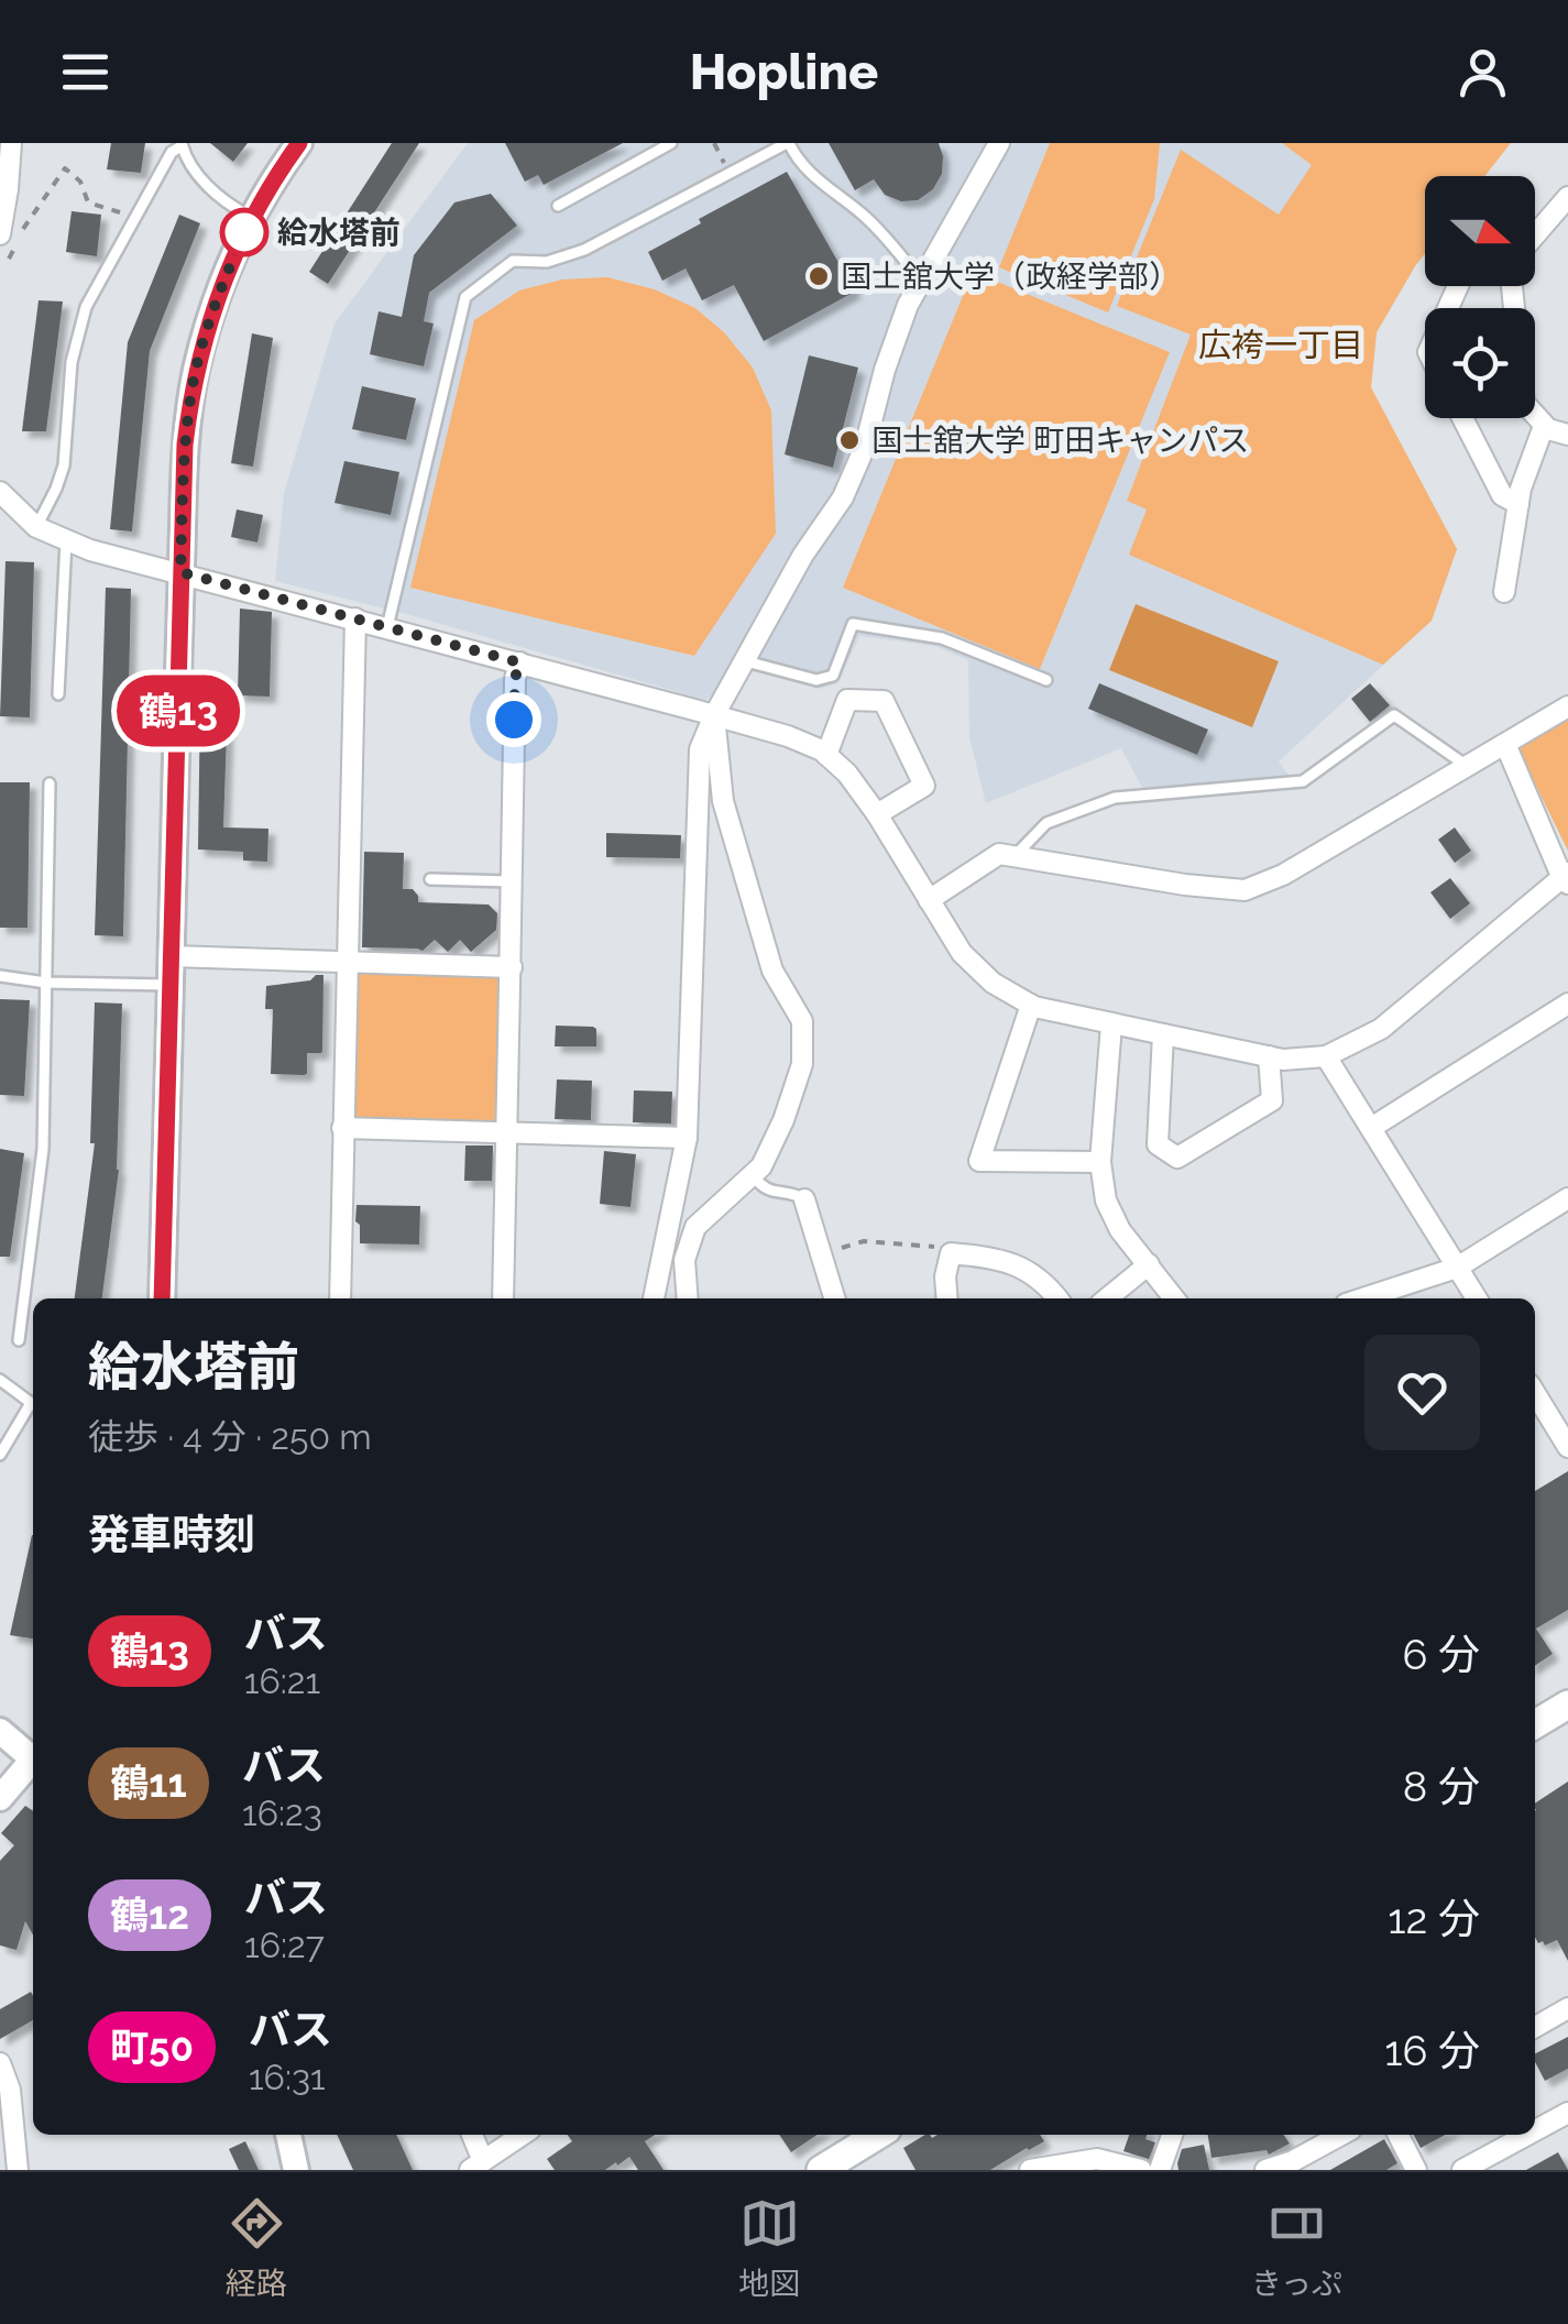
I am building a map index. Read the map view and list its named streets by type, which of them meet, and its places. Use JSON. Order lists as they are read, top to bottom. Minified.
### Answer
{"districts":["広袴一丁目"],"places":["給水塔前","国士舘大学（政経学部）","国士舘大学 町田キャンパス"],"lines":["bus line 鶴13"],"north":"right","page":{"header":"Hopline","on_map":"鶴13","heading":[["給水塔前","徒歩 · 4 分 · 250 m"],"発車時刻"],"list":[{"mark":"鶴13","name":"バス","note":"16:21","value":"6 分"},{"mark":"鶴11","name":"バス","note":"16:23","value":"8 分"},{"mark":"鶴12","name":"バス","note":"16:27","value":"12 分"},{"mark":"町50","name":"バス","note":"16:31","value":"16 分"}],"tabs":["経路","地図","きっぷ"]}}
